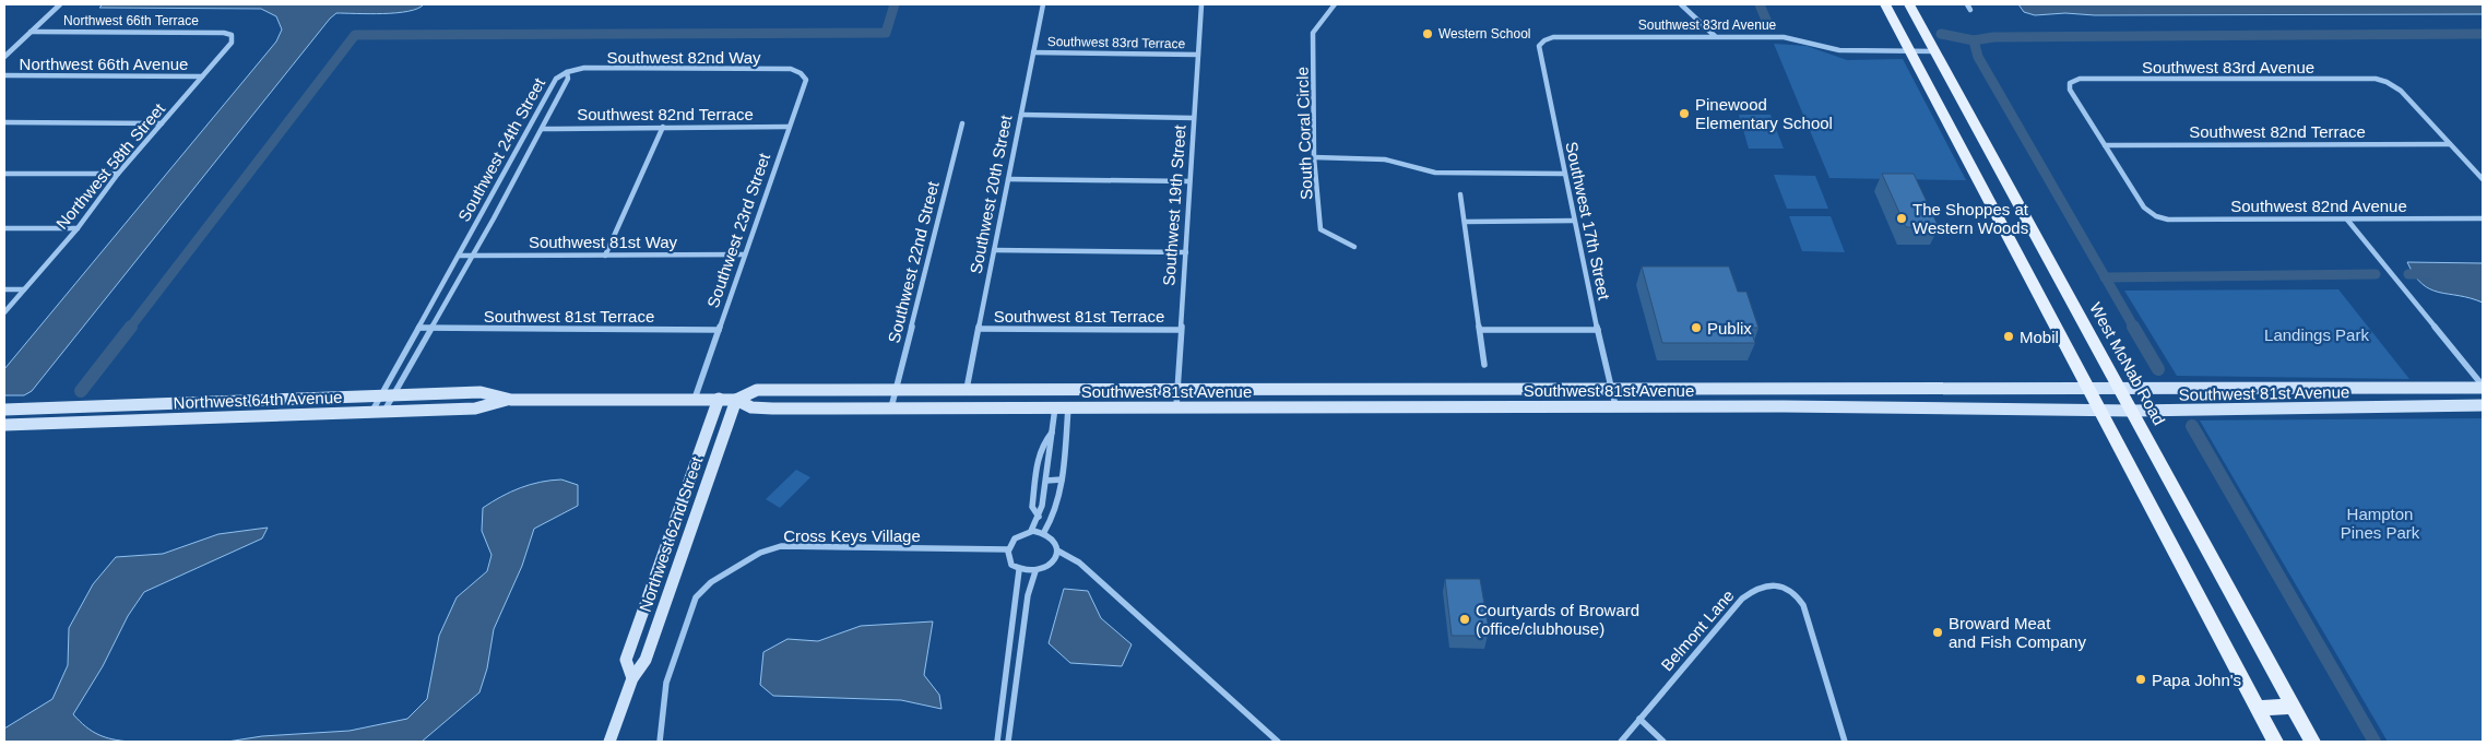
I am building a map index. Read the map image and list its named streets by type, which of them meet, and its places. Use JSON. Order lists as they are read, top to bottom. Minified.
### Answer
{"streets":{"main road":["West McNab Road"],"street":["Northwest 66th Terrace","Southwest 83rd Avenue","Southwest 83rd Terrace","Southwest 82nd Way","Northwest 66th Avenue","Southwest 82nd Terrace","South Coral Circle","Southwest 24th Street","Northwest 58th Street","Southwest 20th Street","Southwest 19th Street","Southwest 82nd Avenue","Southwest 17th Street","Southwest 23rd Street","Southwest 81st Way","Southwest 22nd Street","Southwest 81st Terrace","Southwest 81st Avenue","Northwest 64th Avenue","Northwest 62nd Street","Cross Keys Village","Belmont Lane"]},"crossings":[["Northwest 66th Terrace","Northwest 58th Street"],["Southwest 83rd Avenue","Southwest 82nd Terrace"],["Southwest 83rd Avenue","Southwest 82nd Avenue"],["Southwest 83rd Avenue","Southwest 17th Street"],["Southwest 83rd Avenue","West McNab Road"],["Southwest 83rd Terrace","Southwest 20th Street"],["Southwest 83rd Terrace","Southwest 19th Street"],["Southwest 82nd Way","Southwest 24th Street"],["Southwest 82nd Way","Southwest 23rd Street"],["Northwest 66th Avenue","Northwest 58th Street"],["Southwest 82nd Terrace","Southwest 24th Street"],["Southwest 82nd Terrace","Southwest 82nd Avenue"],["Southwest 82nd Terrace","Southwest 23rd Street"],["Southwest 24th Street","Southwest 81st Way"],["Southwest 24th Street","Southwest 81st Terrace"],["Southwest 24th Street","Northwest 64th Avenue"],["Southwest 20th Street","Southwest 81st Terrace"],["Southwest 20th Street","Southwest 81st Avenue"],["Southwest 19th Street","Southwest 81st Terrace"],["Southwest 19th Street","Southwest 81st Avenue"],["Southwest 17th Street","Southwest 81st Avenue"],["Southwest 23rd Street","Southwest 81st Way"],["Southwest 23rd Street","Southwest 81st Terrace"],["Southwest 23rd Street","Southwest 81st Avenue"],["Southwest 23rd Street","Northwest 64th Avenue"],["Southwest 22nd Street","Southwest 81st Avenue"],["West McNab Road","Southwest 81st Avenue"],["Southwest 81st Avenue","Northwest 64th Avenue"],["Southwest 81st Avenue","Northwest 62nd Street"]],"parks":["Landings Park","Hampton Pines Park"],"places":["Western School","Pinewood Elementary School","The Shoppes at Western Woods","Publix","Mobil","Courtyards of Broward (office/clubhouse)","Broward Meat and Fish Company","Papa John's"]}
